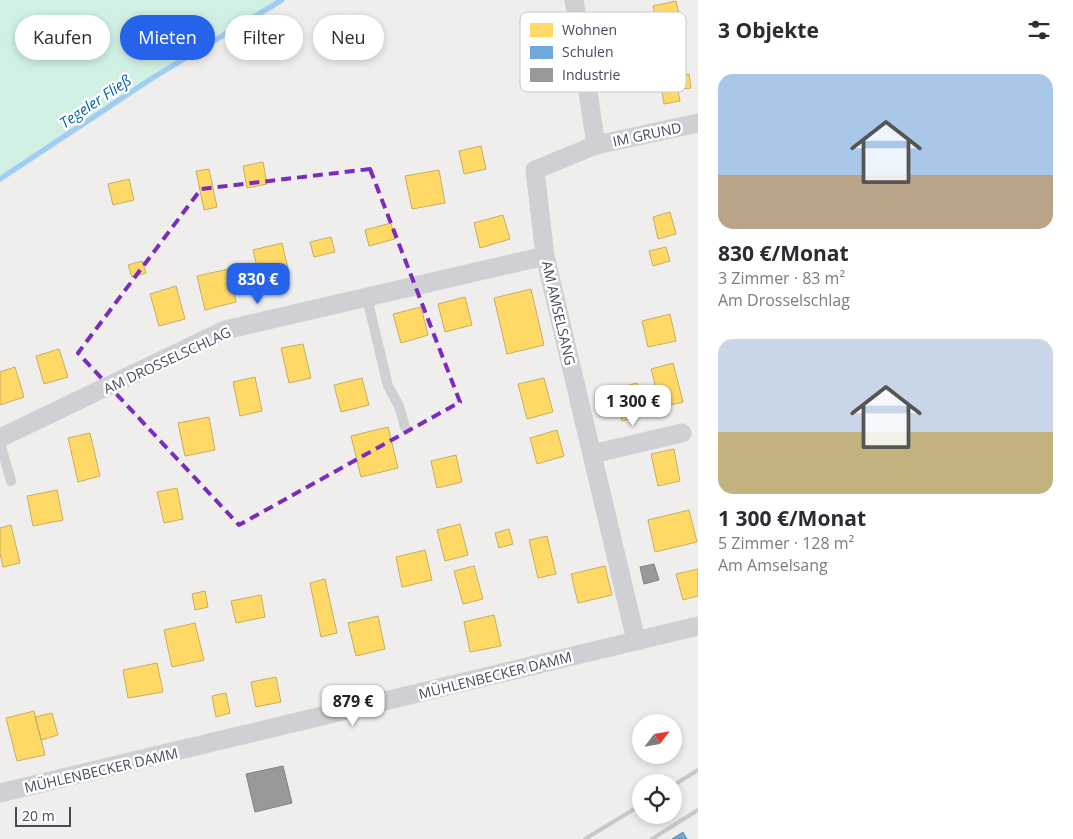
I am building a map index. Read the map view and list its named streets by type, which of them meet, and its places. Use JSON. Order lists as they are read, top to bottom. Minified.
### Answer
{"streets":{"street":["IM GRUND","AM AMSELSANG","AM DROSSELSCHLAG","MÜHLENBECKER DAMM"]},"crossings":[["IM GRUND","AM AMSELSANG"],["AM AMSELSANG","AM DROSSELSCHLAG"],["AM AMSELSANG","MÜHLENBECKER DAMM"]],"water":["Tegeler Fließ"],"legend":["Wohnen","Schulen","Industrie"],"scale_bar":"20 m","north":"top right","page":{"heading":"3 Objekte","chip":["Kaufen","Mieten","Filter","Neu"],"list":[{"name":"830 €/Monat","note":"3 Zimmer · 83 m² · Am Drosselschlag"},{"name":"1 300 €/Monat","note":"5 Zimmer · 128 m² · Am Amselsang"}],"price":["830 €","1 300 €","879 €"],"scale":"20 m"}}
